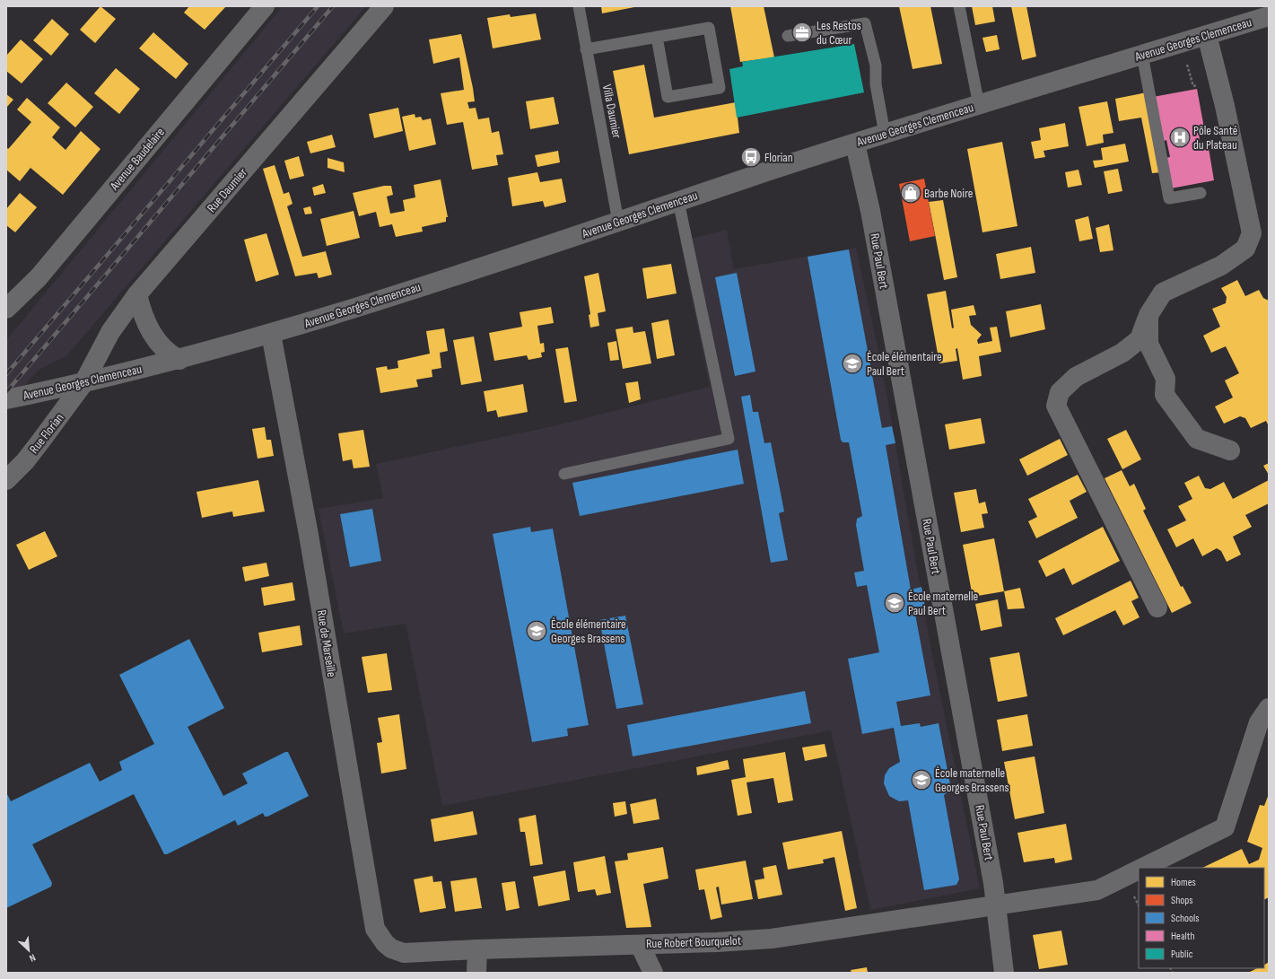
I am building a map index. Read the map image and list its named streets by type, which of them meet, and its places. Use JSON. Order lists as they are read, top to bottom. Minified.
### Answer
{"streets":{"street":["Avenue Georges Clemenceau","Avenue Baudelaire","Rue Daumier","Rue Paul Bert","Rue Florian","Rue de Marseille","Rue Robert Bourquelot"],"lane":["Villa Daumier"]},"crossings":[["Avenue Georges Clemenceau","Villa Daumier"],["Avenue Georges Clemenceau","Rue Daumier"],["Avenue Georges Clemenceau","Rue Paul Bert"],["Avenue Georges Clemenceau","Rue Florian"],["Avenue Georges Clemenceau","Rue de Marseille"],["Rue Daumier","Rue Florian"],["Rue Paul Bert","Rue Robert Bourquelot"],["Rue de Marseille","Rue Robert Bourquelot"]],"places":{"office":["Les Restos du Cœur"],"hospital":["Pôle Santé du Plateau"],"bus stop":["Florian"],"shop":["Barbe Noire"],"school or university":["École élémentaire Paul Bert","École maternelle Paul Bert","École élémentaire Georges Brassens","École maternelle Georges Brassens"]},"legend":["Homes","Shops","Schools","Health","Public"],"north":"bottom right"}
